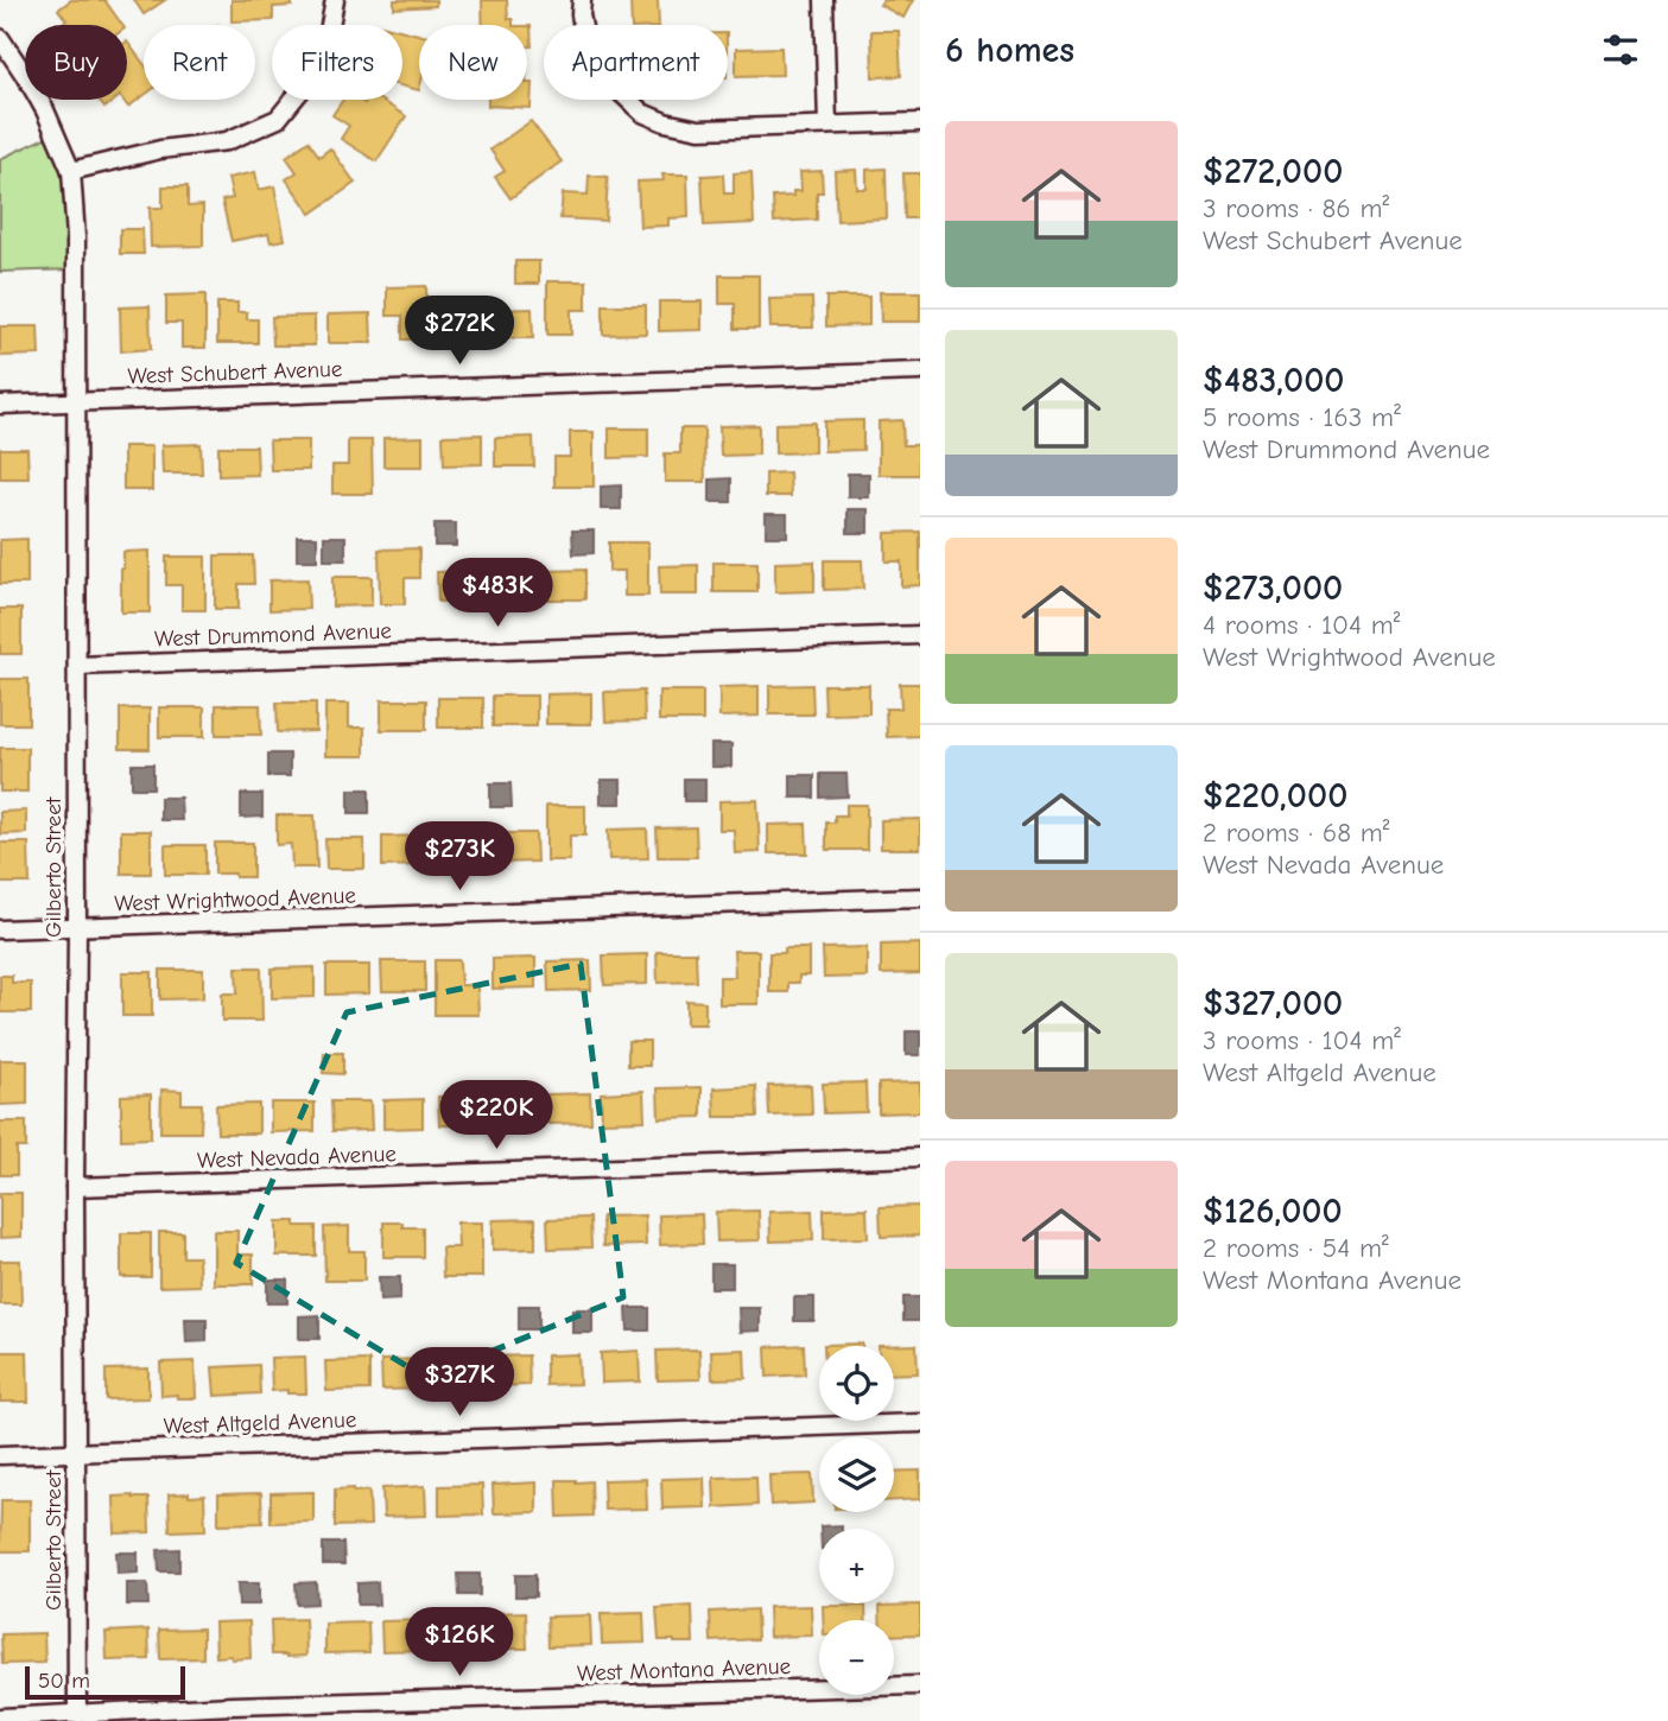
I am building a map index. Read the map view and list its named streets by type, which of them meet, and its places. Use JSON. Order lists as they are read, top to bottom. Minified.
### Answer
{"streets":{"street":["West Schubert Avenue","West Drummond Avenue","Gilberto Street","West Wrightwood Avenue","West Nevada Avenue","West Altgeld Avenue","West Montana Avenue"]},"crossings":[["West Schubert Avenue","Gilberto Street"],["West Drummond Avenue","Gilberto Street"],["Gilberto Street","West Wrightwood Avenue"],["Gilberto Street","West Nevada Avenue"],["Gilberto Street","West Altgeld Avenue"],["Gilberto Street","West Montana Avenue"]],"scale_bar":"50 m","page":{"heading":"6 homes","chip":["Buy","Rent","Filters","New","Apartment"],"list":[{"name":"$272,000","note":"3 rooms · 86 m² · West Schubert Avenue"},{"name":"$483,000","note":"5 rooms · 163 m² · West Drummond Avenue"},{"name":"$273,000","note":"4 rooms · 104 m² · West Wrightwood Avenue"},{"name":"$220,000","note":"2 rooms · 68 m² · West Nevada Avenue"},{"name":"$327,000","note":"3 rooms · 104 m² · West Altgeld Avenue"},{"name":"$126,000","note":"2 rooms · 54 m² · West Montana Avenue"}],"price":["$272K","$483K","$273K","$220K","$327K","$126K"],"map_buttons":["+","−"],"scale":"50 m"}}
